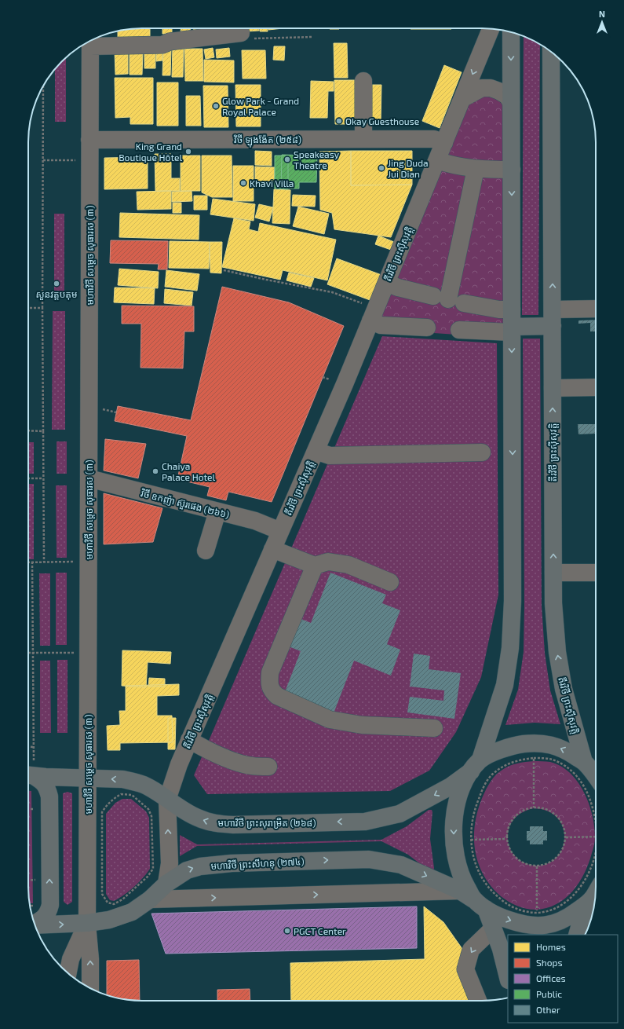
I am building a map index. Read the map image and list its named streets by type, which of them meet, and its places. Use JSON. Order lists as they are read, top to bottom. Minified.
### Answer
{"streets":{"main road":["តីរវិថី ព្រះស៊ីសុវត្តិ","មហាវិថី ព្រះសុរាម្រឹត (២៦៨)","មហាវិថី ព្រះសីហនុ (២៧៤)"],"street":["វិថី ឡុងង៉ែត (២៥៨)","មហាវិថី សម្តេច សុធារស (៣)","វិថី ឧកញ៉ា ស៊ួរផេង (២៦៦)"]},"crossings":[["វិថី ឡុងង៉ែត (២៥៨)","តីរវិថី ព្រះស៊ីសុវត្តិ"],["វិថី ឡុងង៉ែត (២៥៨)","មហាវិថី សម្តេច សុធារស (៣)"],["តីរវិថី ព្រះស៊ីសុវត្តិ","វិថី ឧកញ៉ា ស៊ួរផេង (២៦៦)"],["តីរវិថី ព្រះស៊ីសុវត្តិ","មហាវិថី ព្រះសុរាម្រឹត (២៦៨)"],["តីរវិថី ព្រះស៊ីសុវត្តិ","មហាវិថី ព្រះសីហនុ (២៧៤)"],["មហាវិថី សម្តេច សុធារស (៣)","វិថី ឧកញ៉ា ស៊ួរផេង (២៦៦)"],["មហាវិថី សម្តេច សុធារស (៣)","មហាវិថី ព្រះសុរាម្រឹត (២៦៨)"],["មហាវិថី សម្តេច សុធារស (៣)","មហាវិថី ព្រះសីហនុ (២៧៤)"]],"one_way":["តីរវិថី ព្រះស៊ីសុវត្តិ","មហាវិថី ព្រះសុរាម្រឹត (២៦៨)","មហាវិថី ព្រះសីហនុ (២៧៤)"],"places":["Glow Park - Grand Royal Palace","Okay Guesthouse","King Grand Boutique Hôtel","Speakeasy Theatre","Jing Duda Jui Dian","Khavi Villa","សួនវត្តបតុម","Chaiya Palace Hotel","PGCT Center"],"legend":["Homes","Shops","Offices","Public","Other"],"north":"top"}
